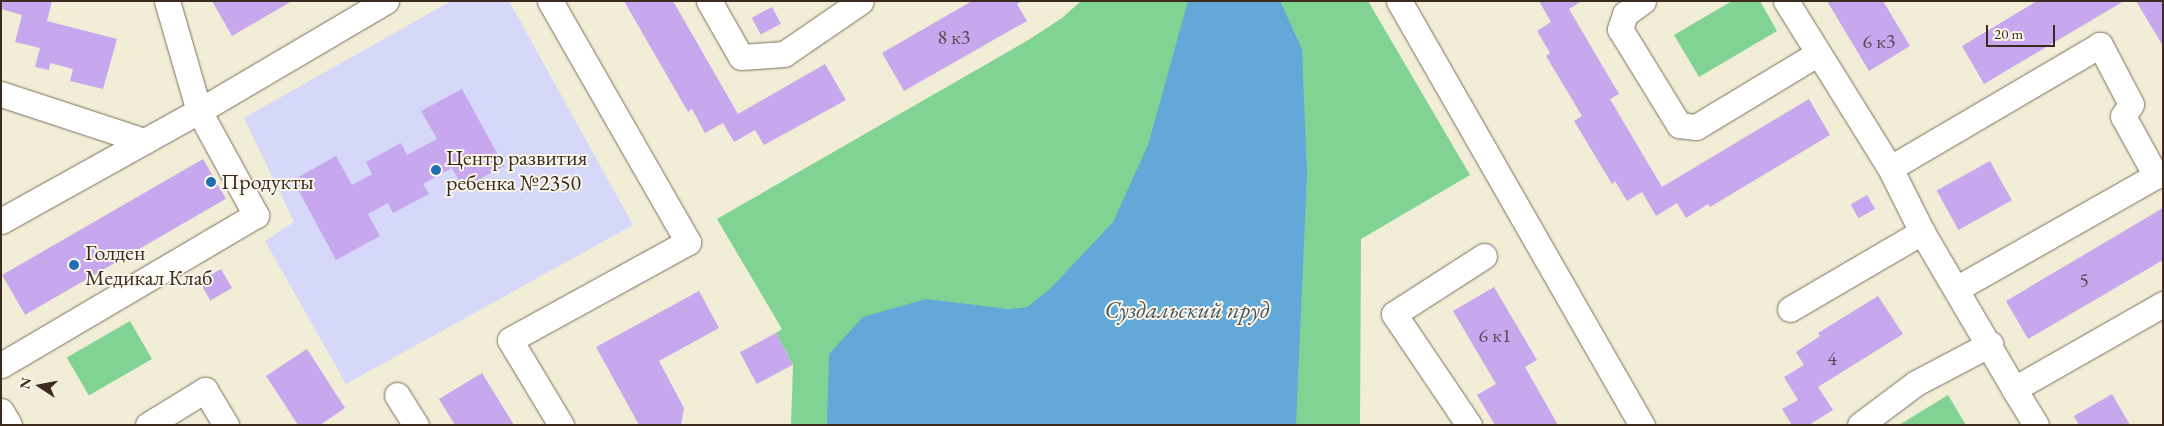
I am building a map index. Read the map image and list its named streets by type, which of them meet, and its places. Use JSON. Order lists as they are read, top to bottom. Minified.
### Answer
{"water":["Суздальский пруд"],"places":["Центр развития ребенка №2350","Продукты","Голден Медикал Клаб"],"house_numbers":["8 к3","6 к3","5","6 к1","4"],"scale_bar":"20 m","north":"left"}
